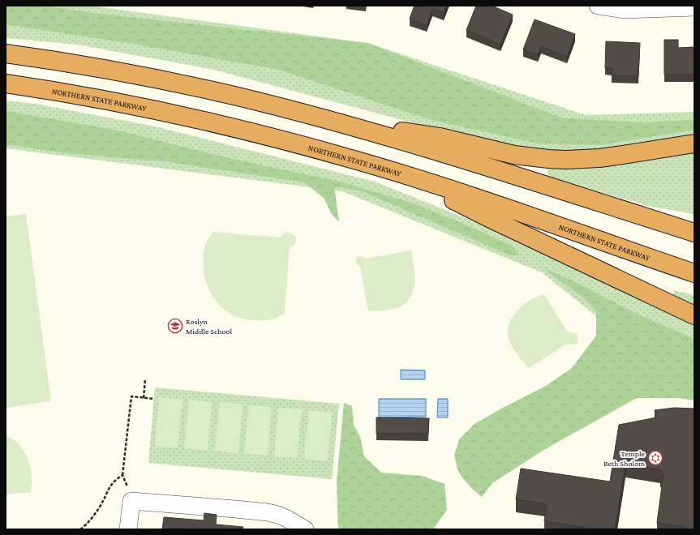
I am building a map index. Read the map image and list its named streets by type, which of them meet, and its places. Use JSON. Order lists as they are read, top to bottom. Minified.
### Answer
{"streets":{"highway":["NORTHERN STATE PARKWAY"]},"places":{"school or university":["Roslyn Middle School"],"synagogue":["Temple Beth Sholom"]}}
